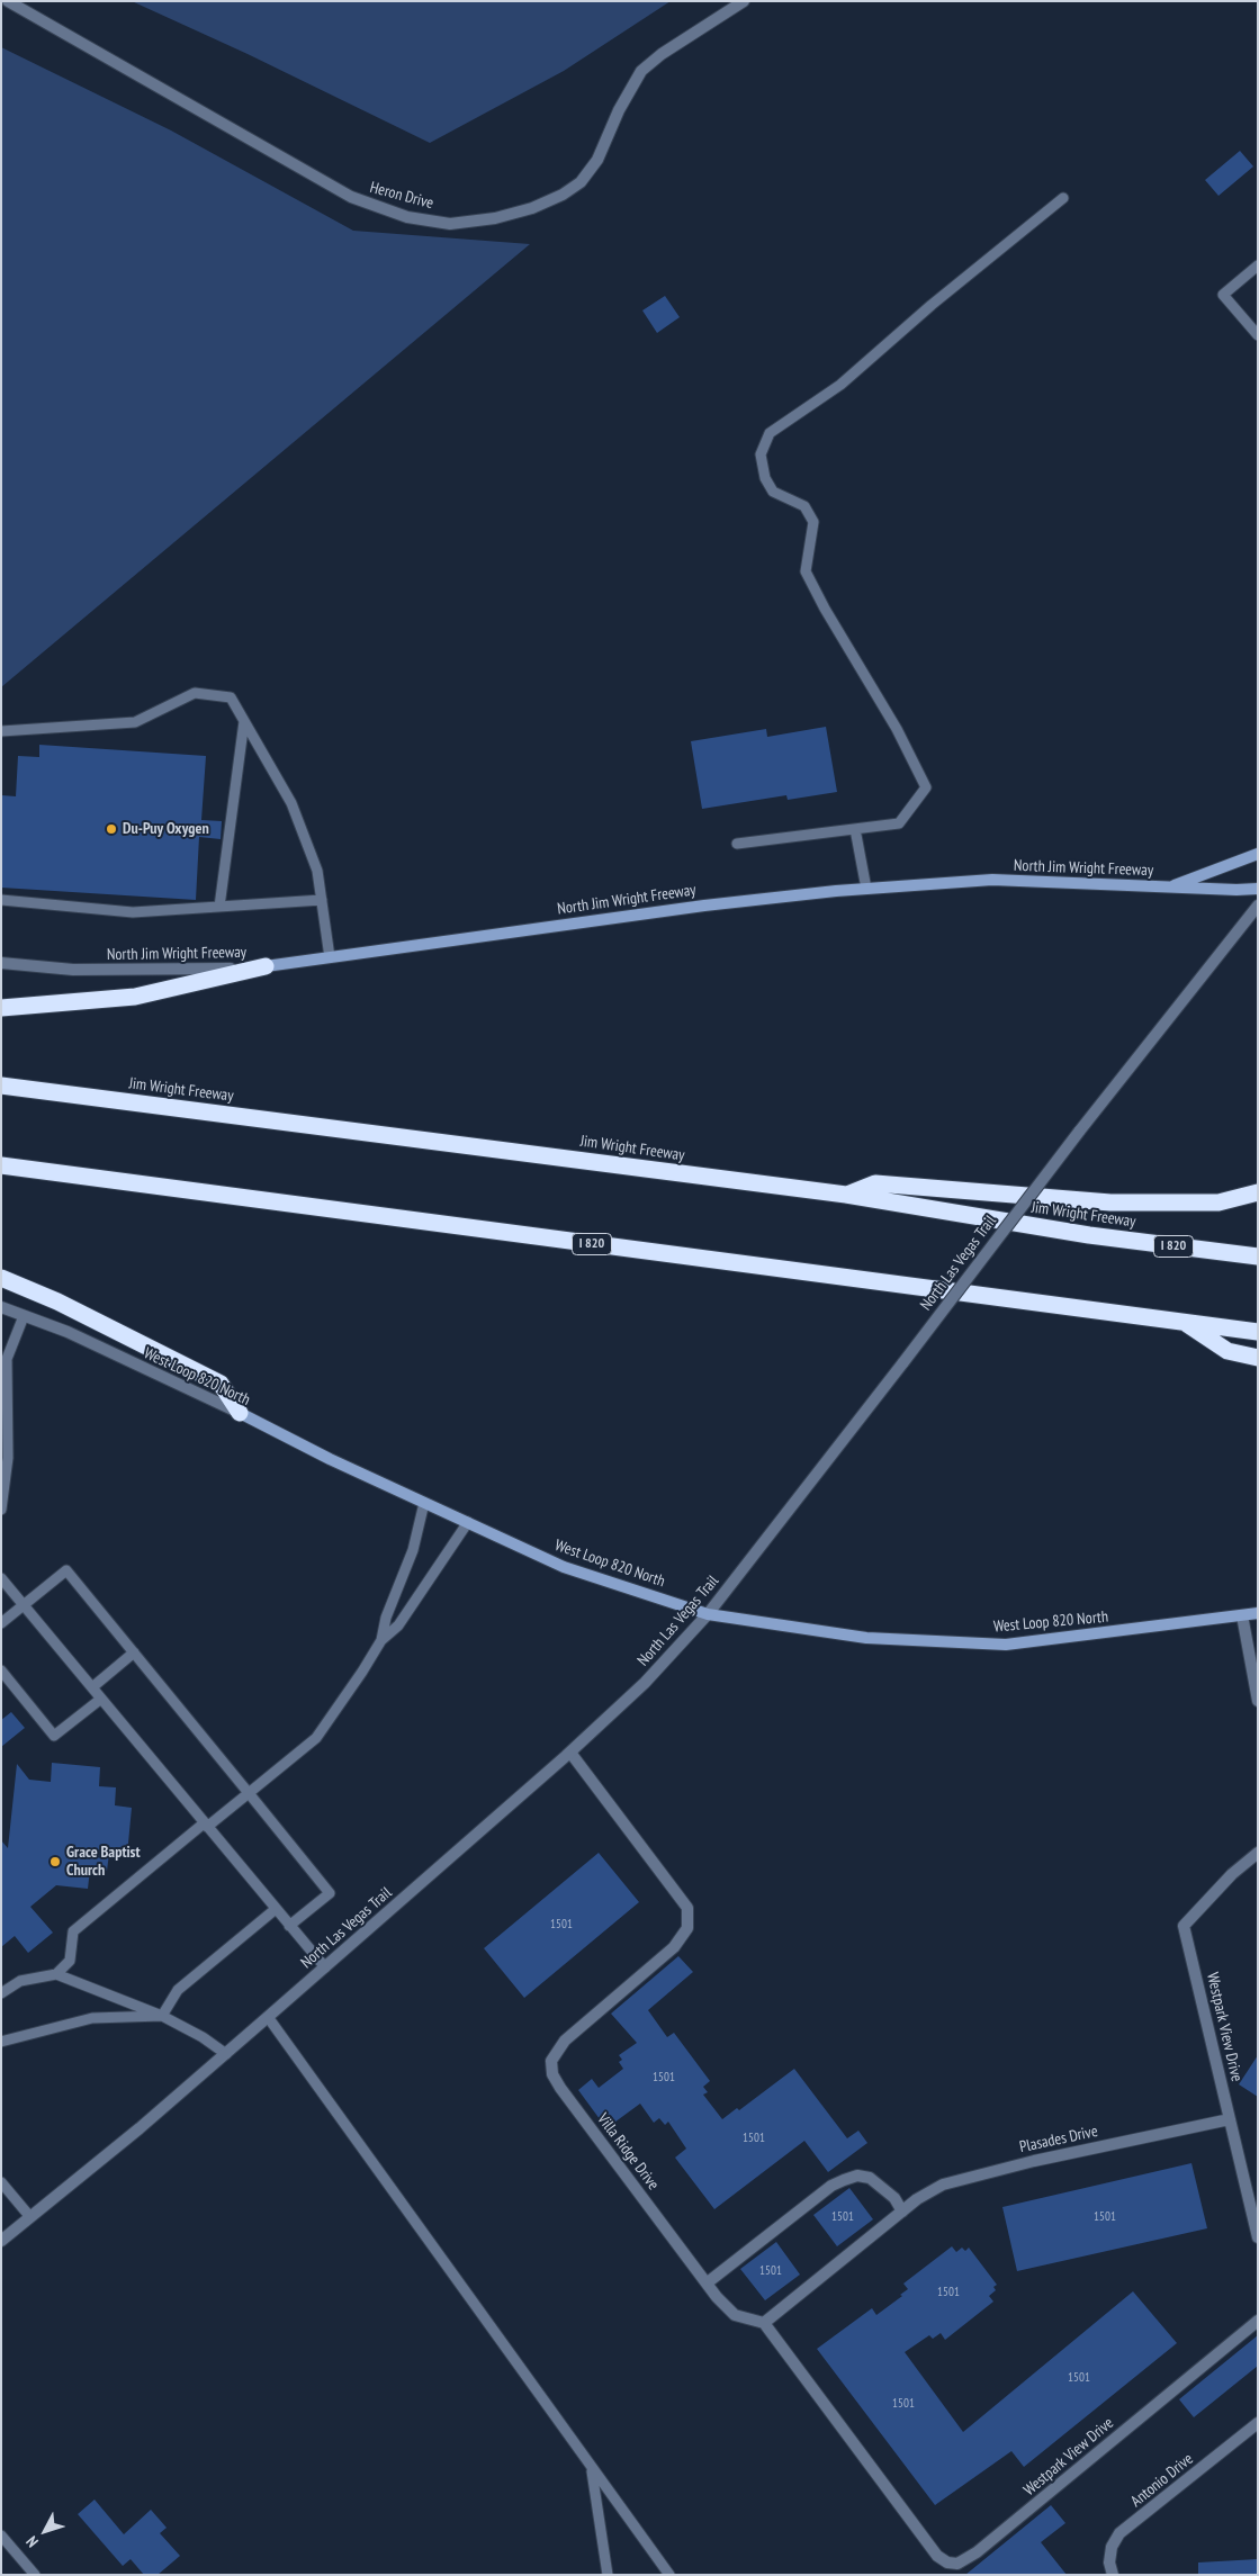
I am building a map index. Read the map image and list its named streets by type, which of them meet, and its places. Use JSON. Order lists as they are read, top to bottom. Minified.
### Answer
{"streets":{"highway":["Jim Wright Freeway","I 820"],"main road":["North Jim Wright Freeway","West Loop 820 North"],"street":["Heron Drive","North Las Vegas Trail","Westpark View Drive","Plasades Drive","Villa Ridge Drive","Antonio Drive"]},"crossings":[["North Las Vegas Trail","West Loop 820 North"],["North Las Vegas Trail","Villa Ridge Drive"],["Westpark View Drive","Plasades Drive"],["Westpark View Drive","Villa Ridge Drive"],["Plasades Drive","Villa Ridge Drive"]],"places":["Du-Puy Oxygen","Grace Baptist Church"],"house_numbers":["1501","1501","1501","1501","1501","1501","1501","1501","1501"],"north":"bottom left"}
